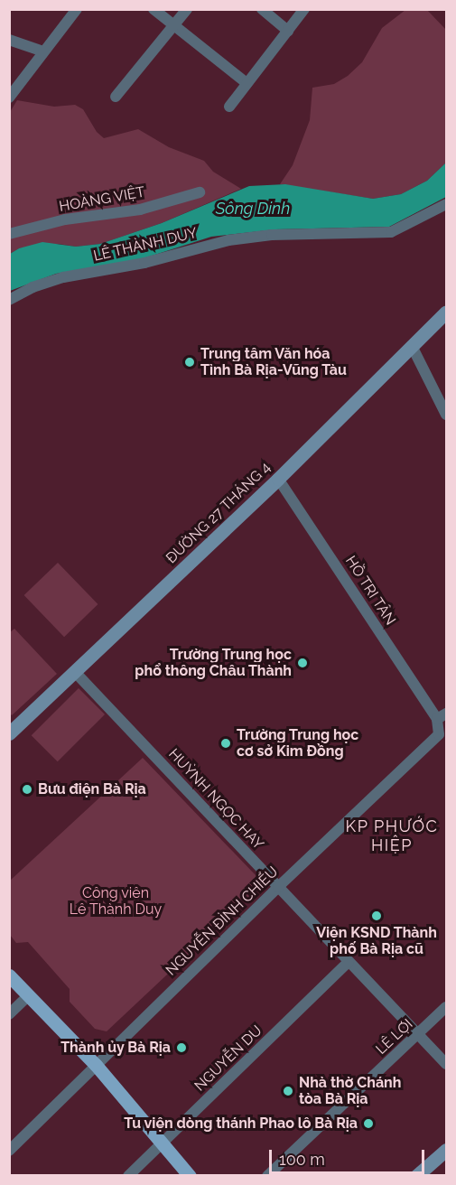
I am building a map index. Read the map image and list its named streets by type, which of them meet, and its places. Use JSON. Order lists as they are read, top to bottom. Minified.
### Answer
{"streets":{"street":["HOÀNG VIỆT","LÊ THÀNH DUY","ĐƯỜNG 27 THÁNG 4","HỒ TRI TÂN","HUỲNH NGỌC HAY","NGUYỄN ĐÌNH CHIỂU","LÊ LỢI","NGUYỄN DU"]},"crossings":[["ĐƯỜNG 27 THÁNG 4","HỒ TRI TÂN"],["ĐƯỜNG 27 THÁNG 4","HUỲNH NGỌC HAY"],["HỒ TRI TÂN","NGUYỄN ĐÌNH CHIỂU"],["HUỲNH NGỌC HAY","NGUYỄN ĐÌNH CHIỂU"],["HUỲNH NGỌC HAY","LÊ LỢI"],["HUỲNH NGỌC HAY","NGUYỄN DU"]],"districts":["KP PHƯỚC HIỆP"],"water":["Sông Dinh"],"parks":["Công viên Lê Thành Duy"],"places":["Trung tâm Văn hóa Tỉnh Bà Rịa-Vũng Tàu","Trường Trung học phổ thông Châu Thành","Trường Trung học cơ sở Kim Đồng","Bưu điện Bà Rịa","Viện KSND Thành phố Bà Rịa cũ","Thành ủy Bà Rịa","Nhà thờ Chánh tòa Bà Rịa","Tu viện dòng thánh Phao lô Bà Rịa"],"scale_bar":"100 m"}
